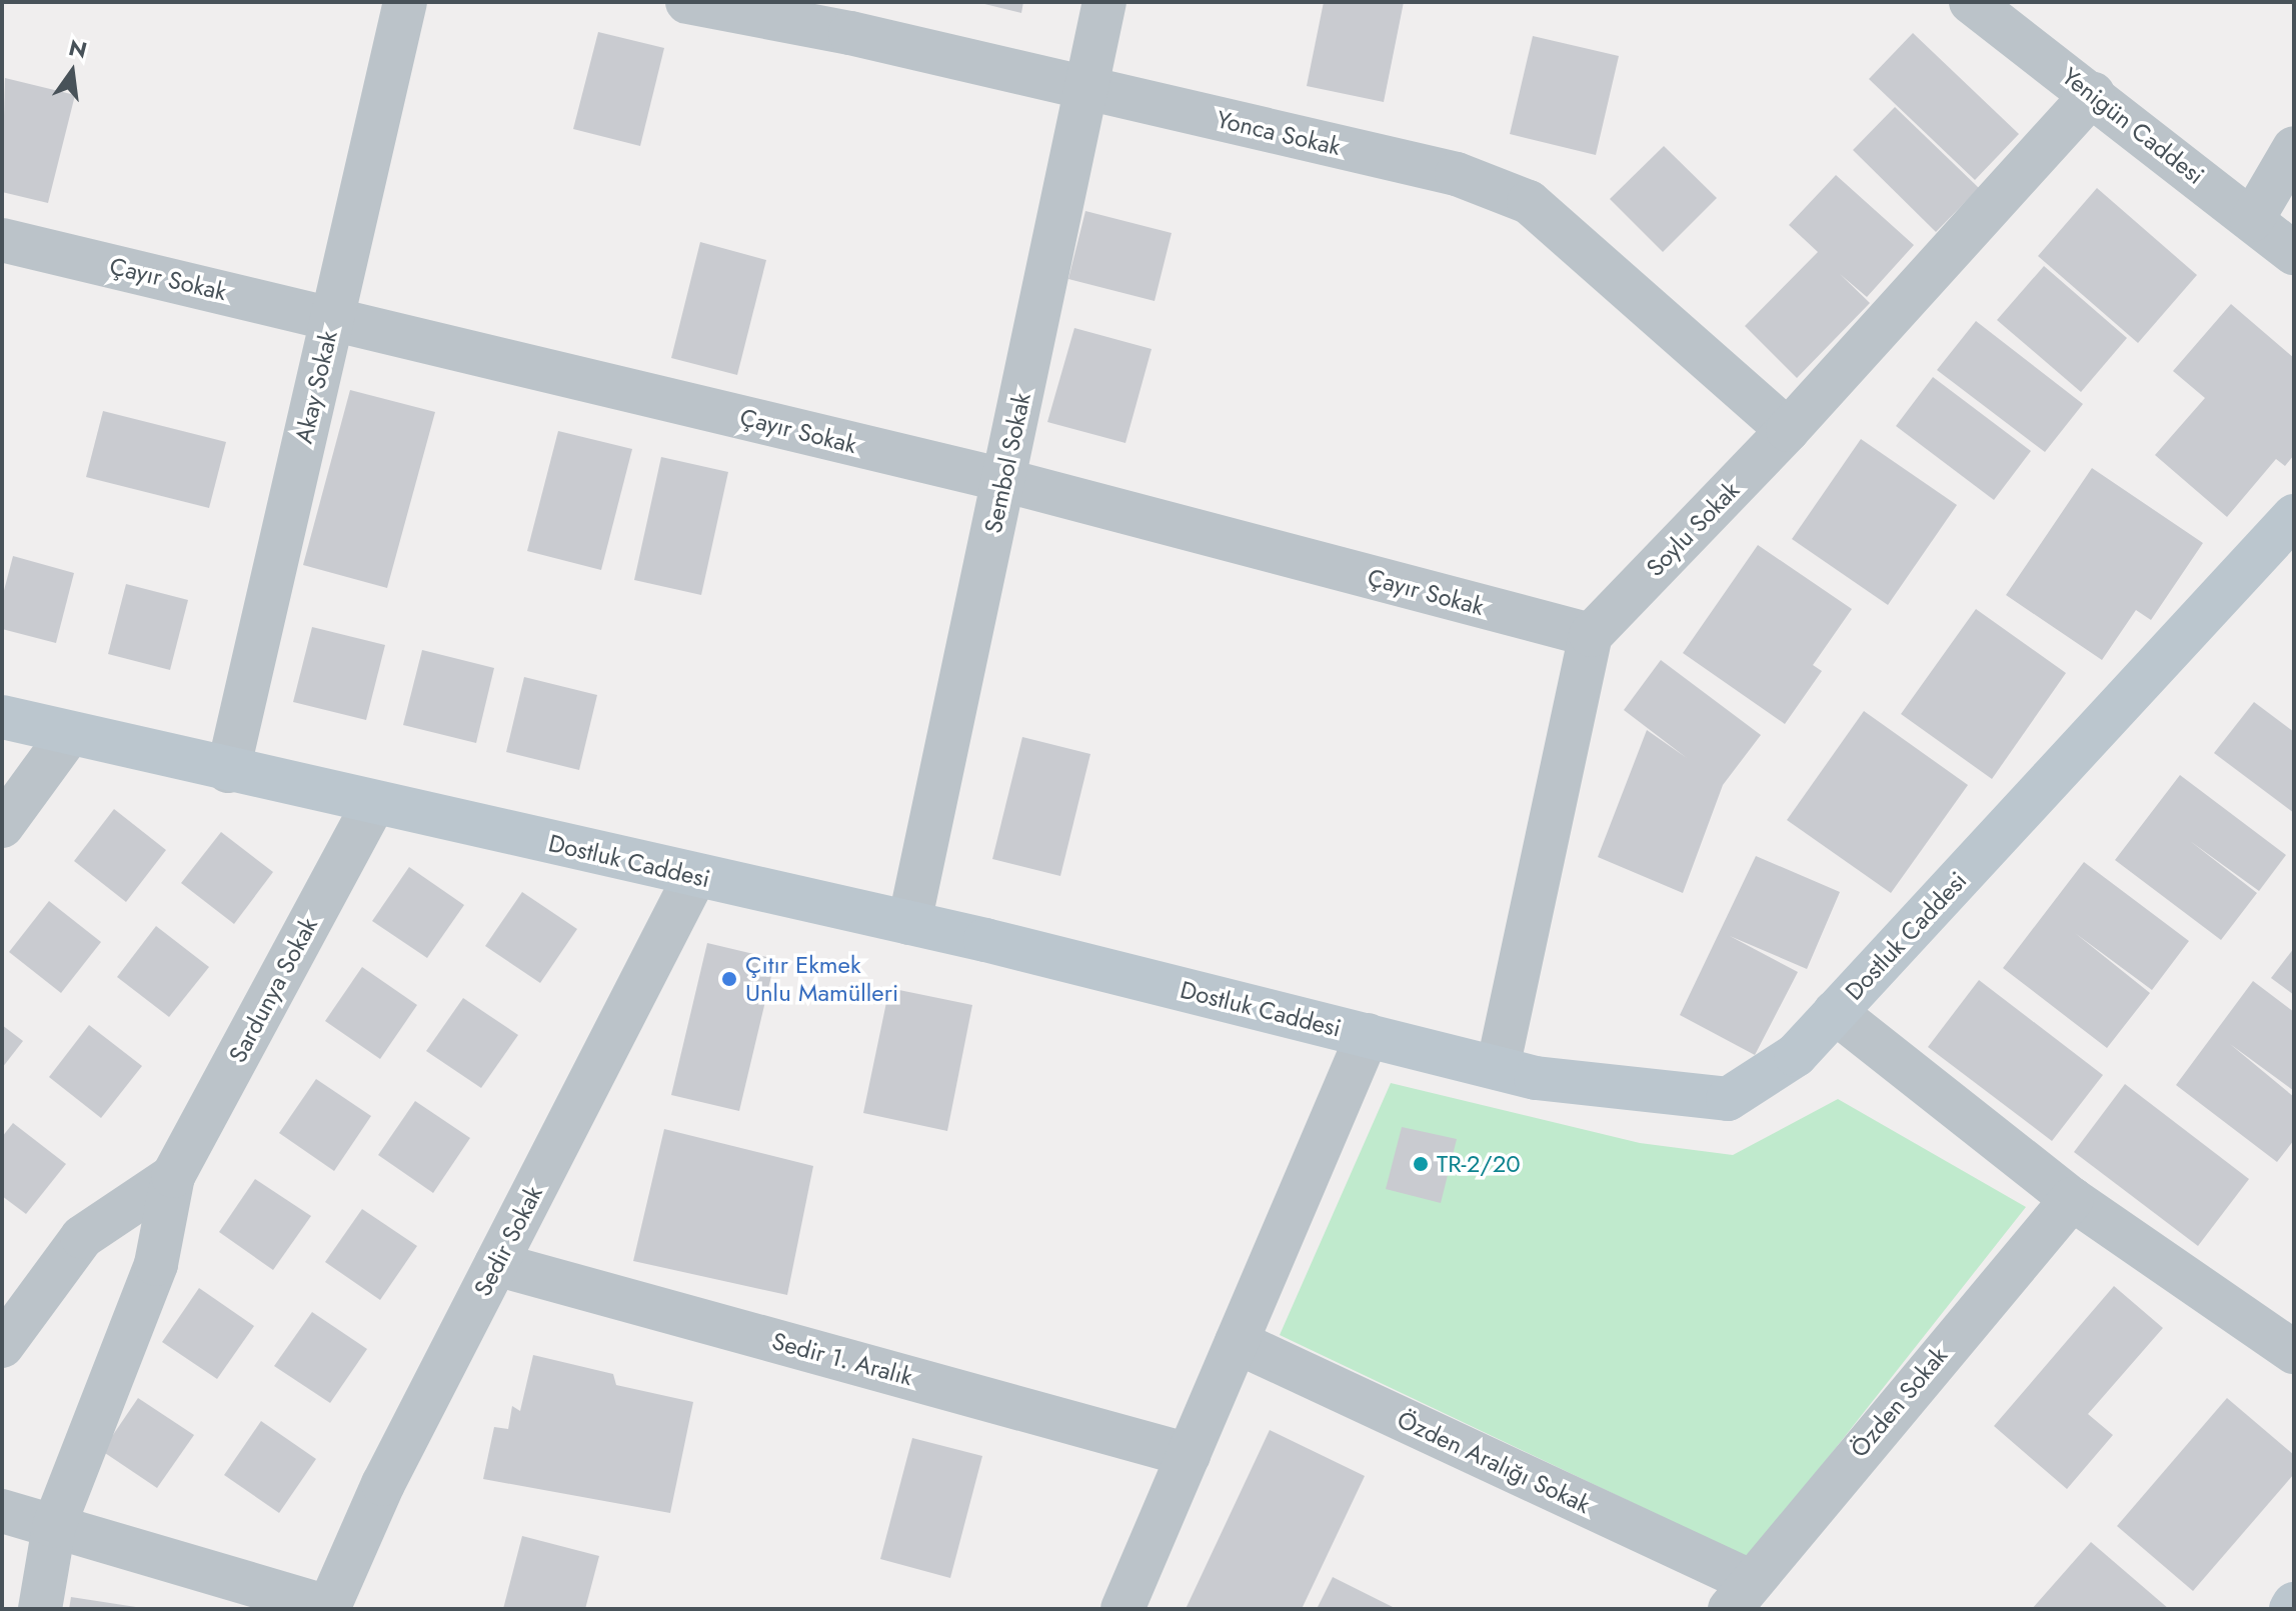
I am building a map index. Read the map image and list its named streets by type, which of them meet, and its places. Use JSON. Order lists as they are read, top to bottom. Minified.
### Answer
{"streets":{"street":["Yenigün Caddesi","Yonca Sokak","Çayır Sokak","Akay Sokak","Sembol Sokak","Soylu Sokak","Dostluk Caddesi","Sardunya Sokak","Sedir Sokak","Sedir 1. Aralık","Özden Sokak","Özden Aralığı Sokak"]},"crossings":[["Yenigün Caddesi","Soylu Sokak"],["Yonca Sokak","Sembol Sokak"],["Yonca Sokak","Soylu Sokak"],["Çayır Sokak","Akay Sokak"],["Çayır Sokak","Sembol Sokak"],["Çayır Sokak","Soylu Sokak"],["Akay Sokak","Dostluk Caddesi"],["Sembol Sokak","Dostluk Caddesi"],["Dostluk Caddesi","Sardunya Sokak"],["Dostluk Caddesi","Sedir Sokak"],["Sedir Sokak","Sedir 1. Aralık"],["Özden Sokak","Özden Aralığı Sokak"]],"places":["Çıtır Ekmek Unlu Mamülleri","TR-2/20"],"north":"top"}
